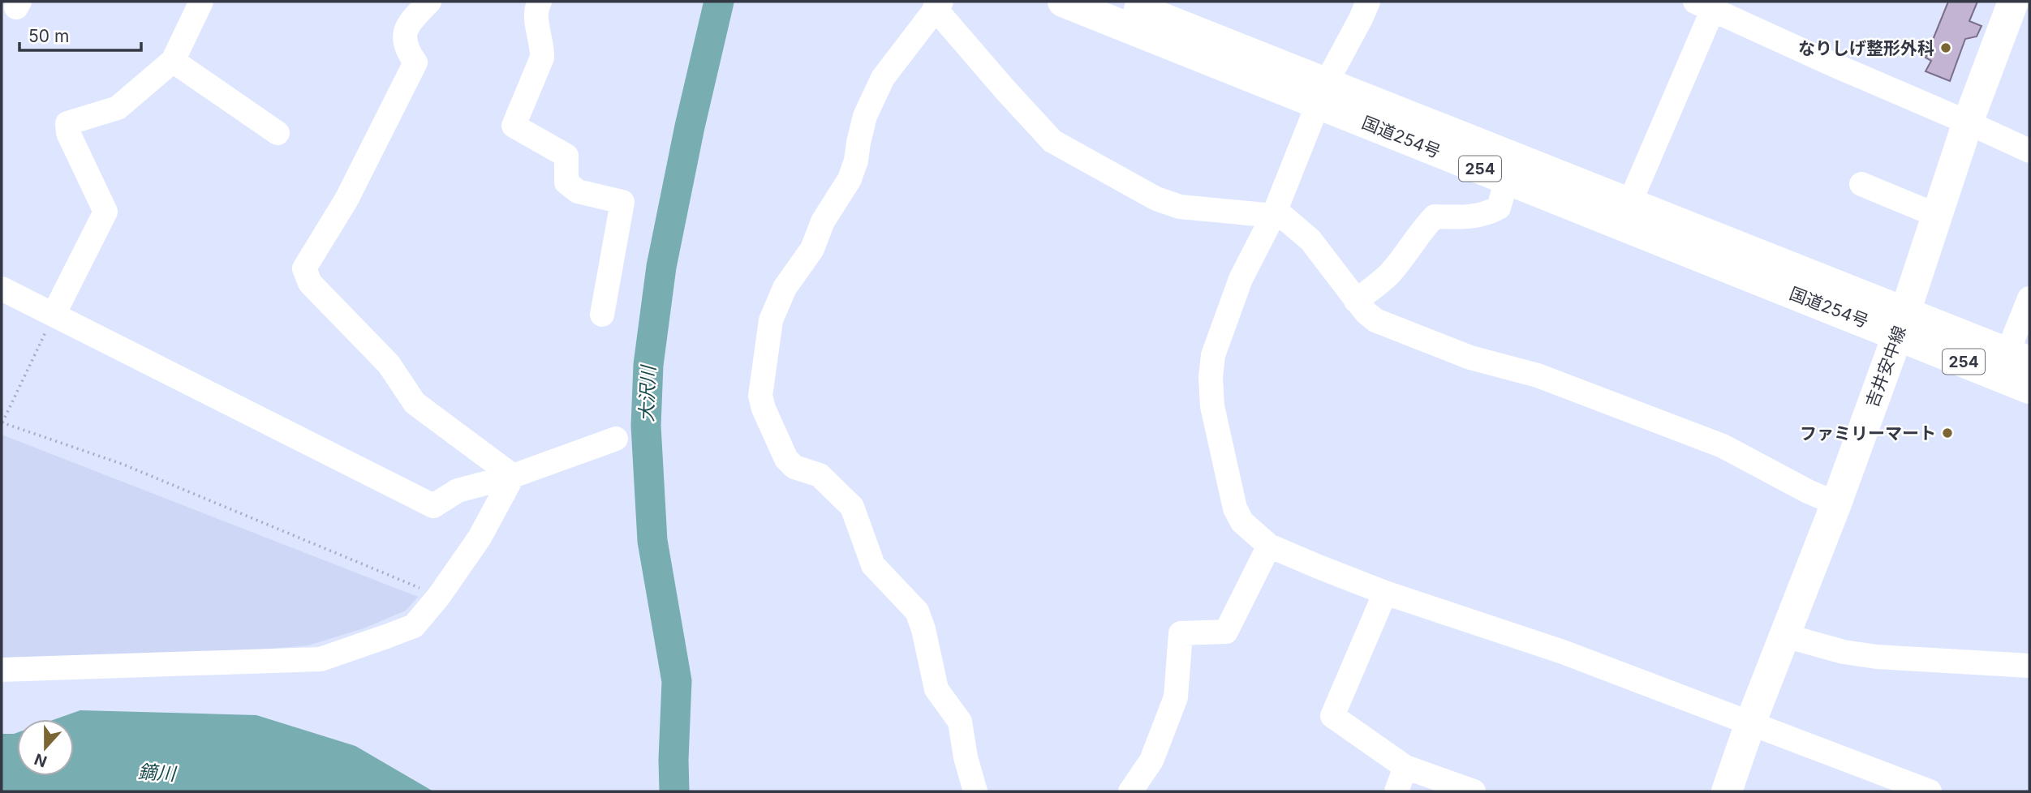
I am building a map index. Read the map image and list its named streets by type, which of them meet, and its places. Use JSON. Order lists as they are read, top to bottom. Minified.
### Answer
{"streets":{"main road":["国道254号","254","吉井安中線"]},"crossings":[["国道254号","254"],["国道254号","吉井安中線"],["254","吉井安中線"]],"water":["大沢川","鏑川"],"places":["なりしげ整形外科","ファミリーマート"],"scale_bar":"50 m","north":"bottom"}
